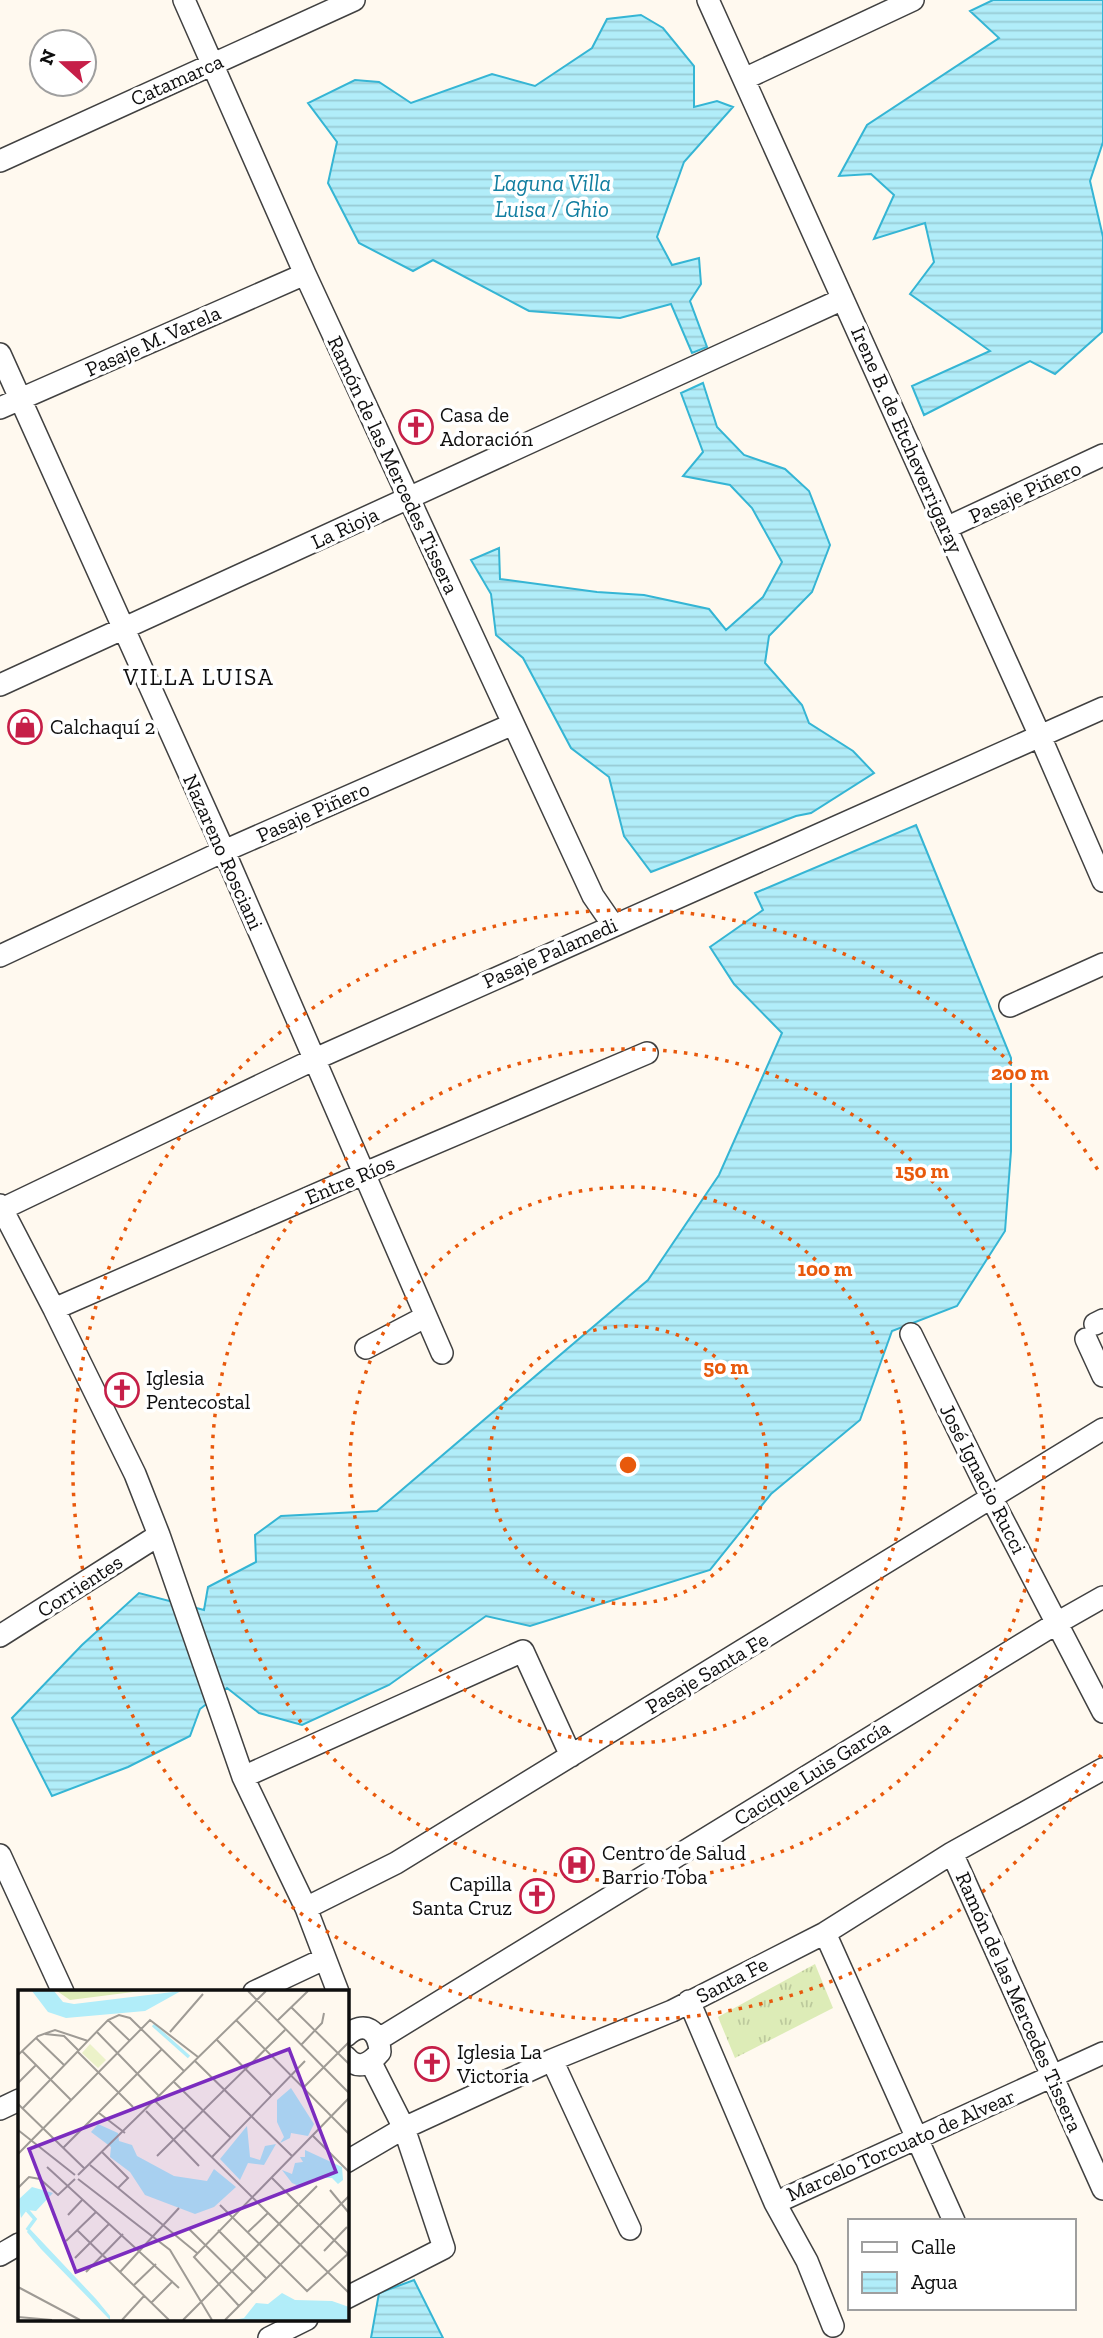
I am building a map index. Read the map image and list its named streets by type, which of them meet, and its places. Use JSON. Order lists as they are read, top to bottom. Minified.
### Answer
{"streets":{"street":["Catamarca","Pasaje M. Varela","Irene B. de Etcheverrigaray","Ramón de las Mercedes Tissera","Pasaje Piñero","La Rioja","Nazareno Rosciani","Pasaje Palamedi","Entre Ríos","José Ignacio Rucci","Corrientes","Pasaje Santa Fe","Cacique Luis García","Santa Fe","Marcelo Torcuato de Alvear"]},"crossings":[["Catamarca","Ramón de las Mercedes Tissera"],["Pasaje M. Varela","Ramón de las Mercedes Tissera"],["Pasaje M. Varela","Nazareno Rosciani"],["Irene B. de Etcheverrigaray","Pasaje Piñero"],["Irene B. de Etcheverrigaray","La Rioja"],["Irene B. de Etcheverrigaray","Pasaje Palamedi"],["Ramón de las Mercedes Tissera","Pasaje Piñero"],["Ramón de las Mercedes Tissera","La Rioja"],["Ramón de las Mercedes Tissera","Pasaje Palamedi"],["Ramón de las Mercedes Tissera","Santa Fe"],["Ramón de las Mercedes Tissera","Marcelo Torcuato de Alvear"],["Pasaje Piñero","Nazareno Rosciani"],["La Rioja","Nazareno Rosciani"],["Nazareno Rosciani","Pasaje Palamedi"],["Nazareno Rosciani","Entre Ríos"],["José Ignacio Rucci","Pasaje Santa Fe"],["José Ignacio Rucci","Cacique Luis García"]],"districts":["VILLA LUISA"],"water":["Laguna Villa Luisa / Ghio"],"places":{"church":["Casa de Adoración","Iglesia Pentecostal","Capilla Santa Cruz","Iglesia La Victoria"],"shop":["Calchaquí 2"],"hospital":["Centro de Salud Barrio Toba"]},"legend":["Calle","Agua"],"north":"left","rings":["200 m","150 m","100 m","50 m"]}
